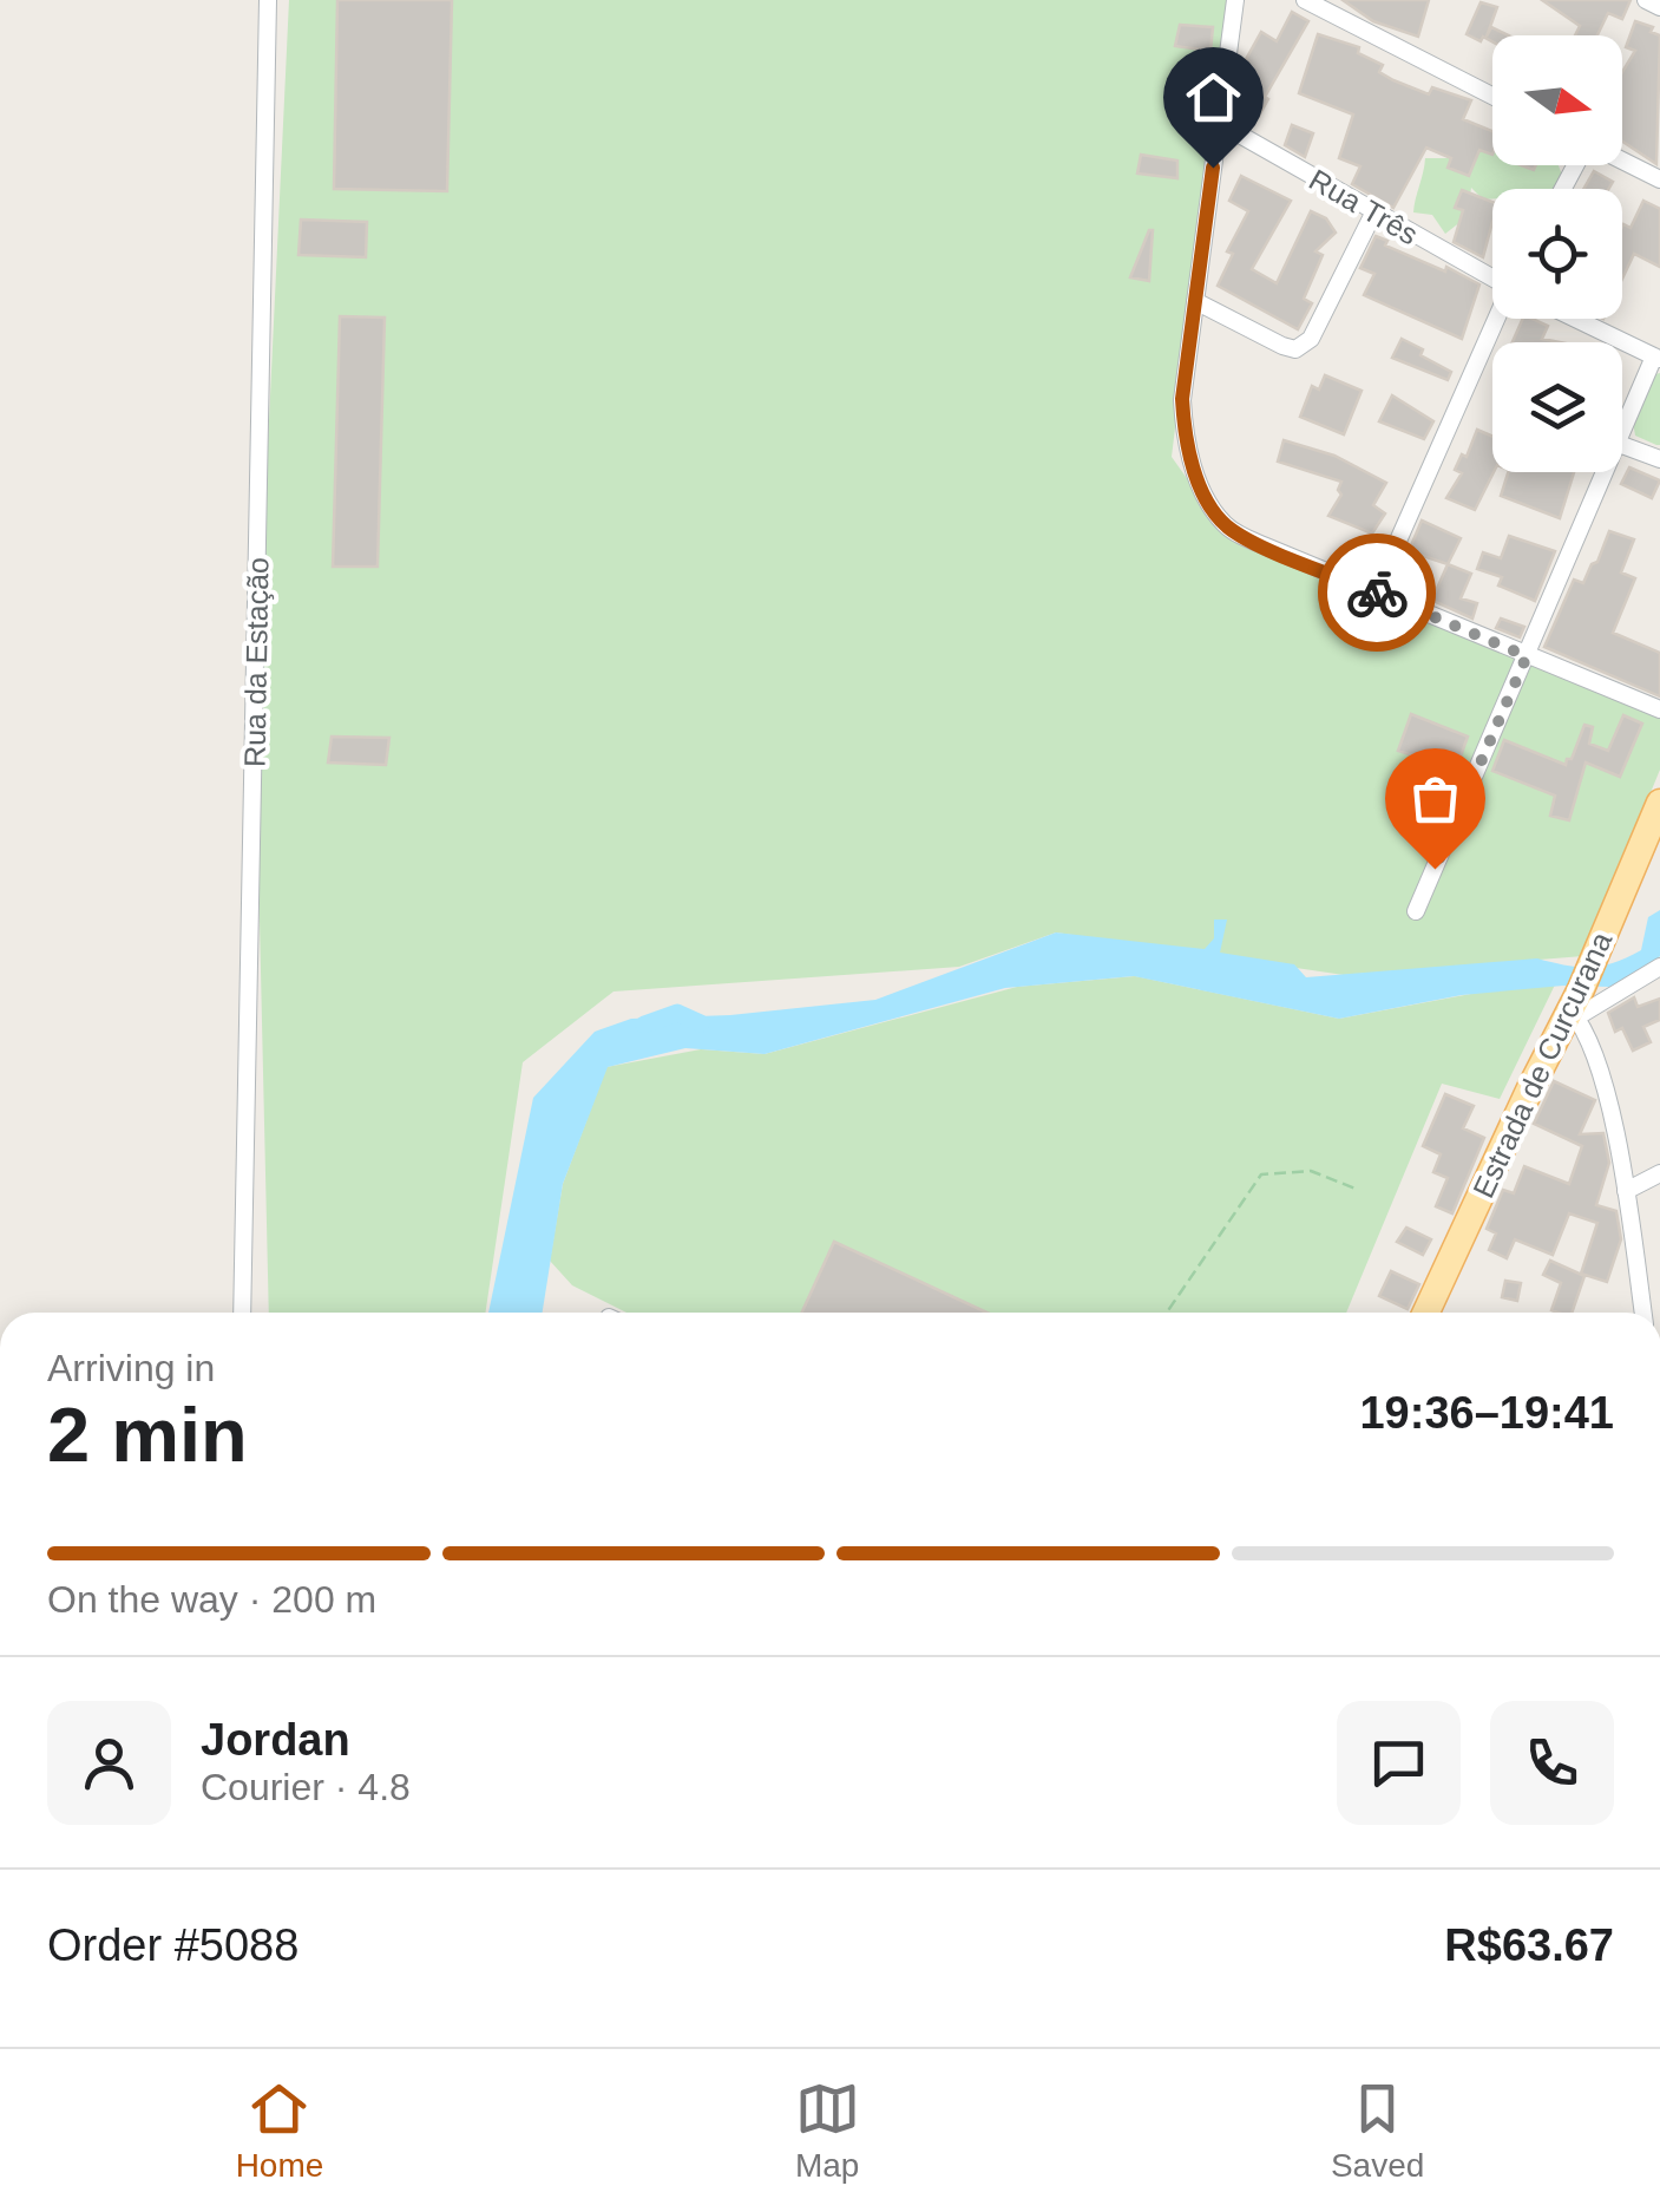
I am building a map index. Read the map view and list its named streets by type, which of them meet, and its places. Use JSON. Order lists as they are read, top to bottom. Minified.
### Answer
{"streets":{"main road":["Estrada de Curcurana"],"street":["Rua Três","Rua da Estação"]},"north":"right","page":{"heading":["2 min","Arriving in","19:36–19:41"],"panel":["Jordan","Courier · 4.8","Order #5088","R$63.67"],"bar":"On the way · 200 m","tabs":["Home","Map","Saved"]}}
